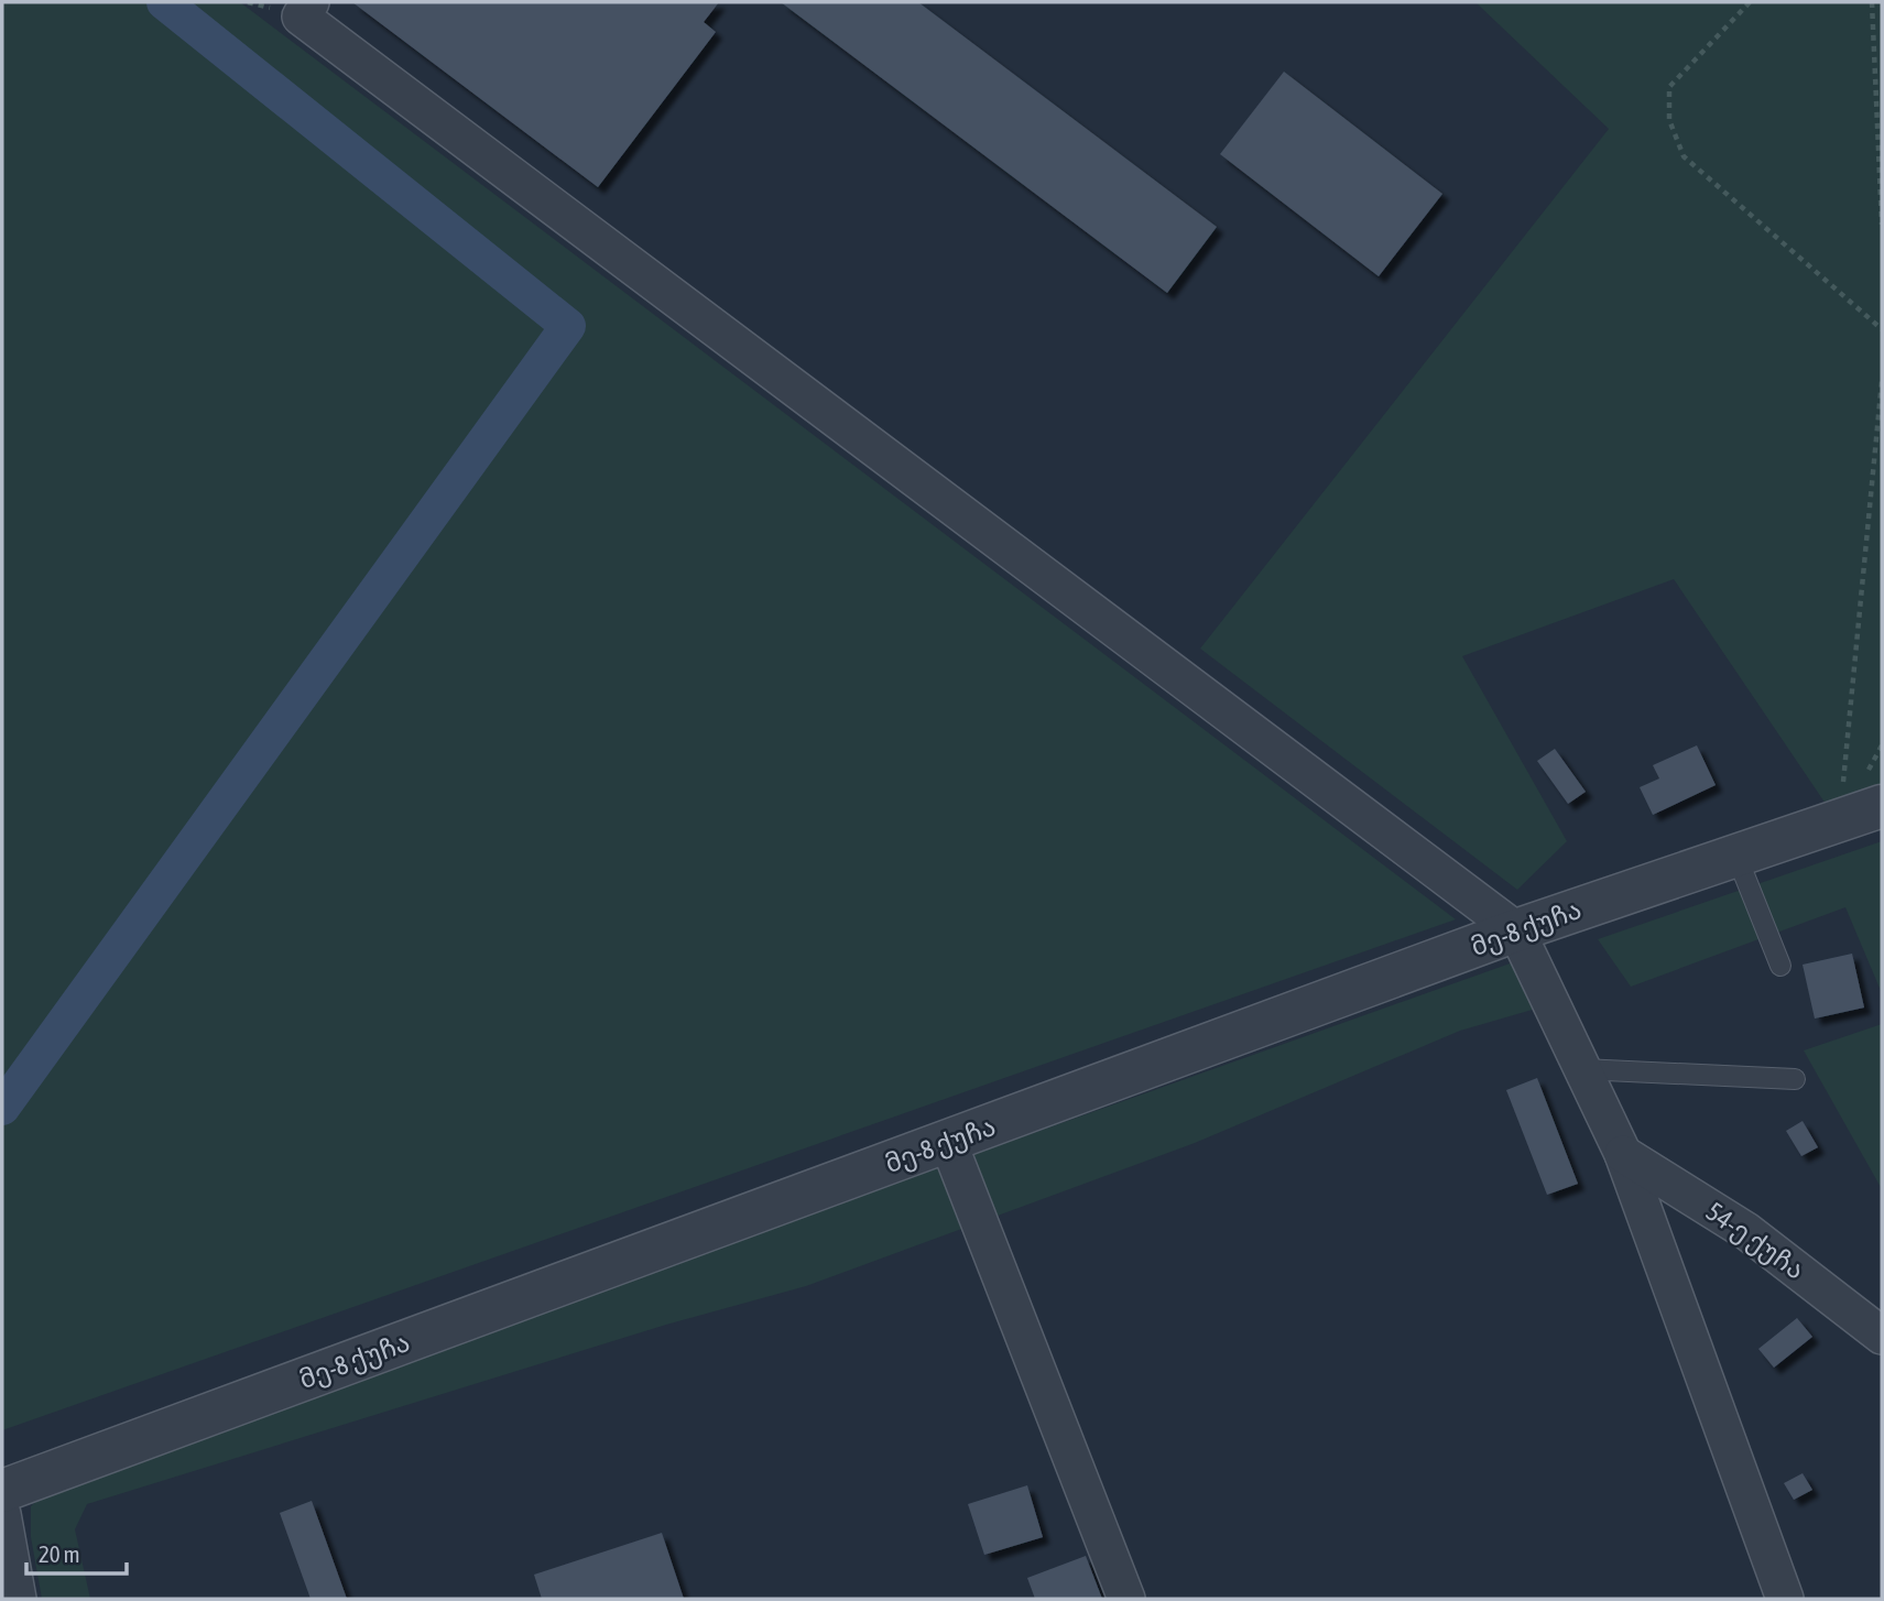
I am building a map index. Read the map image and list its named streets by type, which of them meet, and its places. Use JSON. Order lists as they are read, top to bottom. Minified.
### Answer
{"streets":{"street":["მე-8 ქუჩა","54-ე ქუჩა"]},"scale_bar":"20 m"}
